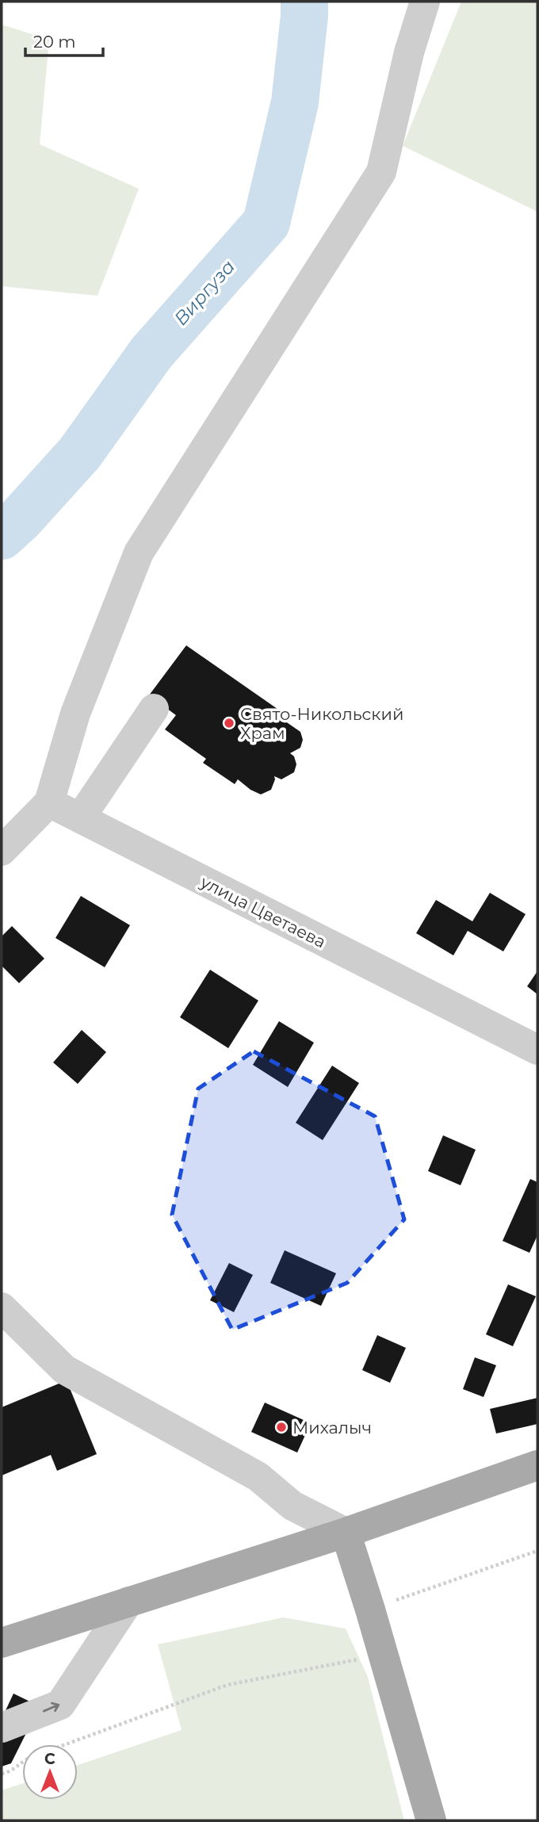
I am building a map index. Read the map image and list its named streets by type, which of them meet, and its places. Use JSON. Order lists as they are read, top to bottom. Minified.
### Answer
{"streets":{"street":["улица Цветаева"]},"water":["Виргуза"],"places":["Свято-Никольский Храм","Михалыч"],"scale_bar":"20 m","north":"top"}
